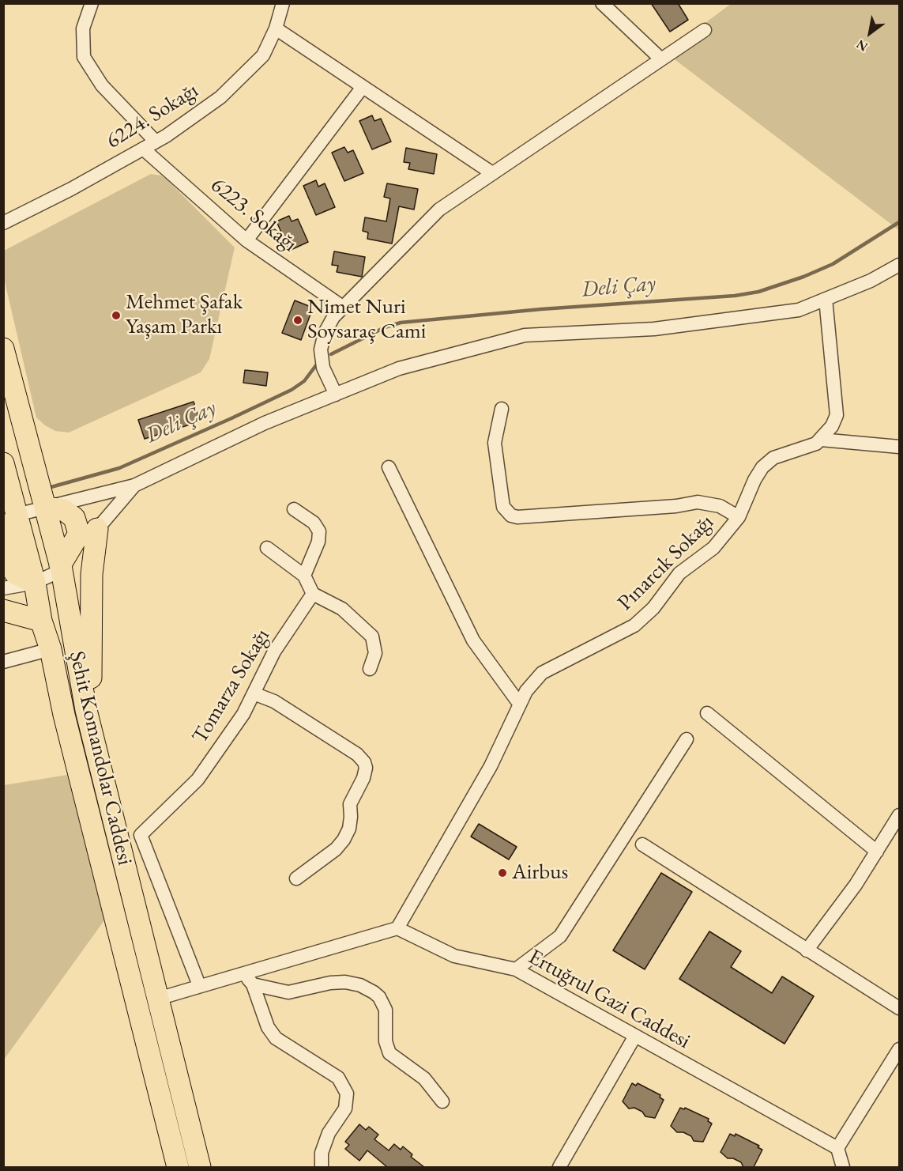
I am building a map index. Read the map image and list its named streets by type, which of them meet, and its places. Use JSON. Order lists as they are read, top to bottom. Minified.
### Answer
{"streets":{"main road":["Şehit Komandolar Caddesi"],"street":["6224. Sokağı","6223. Sokağı","Pınarcık Sokağı","Tomarza Sokağı","Ertuğrul Gazi Caddesi"]},"crossings":[["6224. Sokağı","6223. Sokağı"],["Pınarcık Sokağı","Ertuğrul Gazi Caddesi"]],"water":["Deli Çay"],"places":["Mehmet Şafak Yaşam Parkı","Nimet Nuri Soysaraç Cami","Airbus"],"north":"bottom left"}
